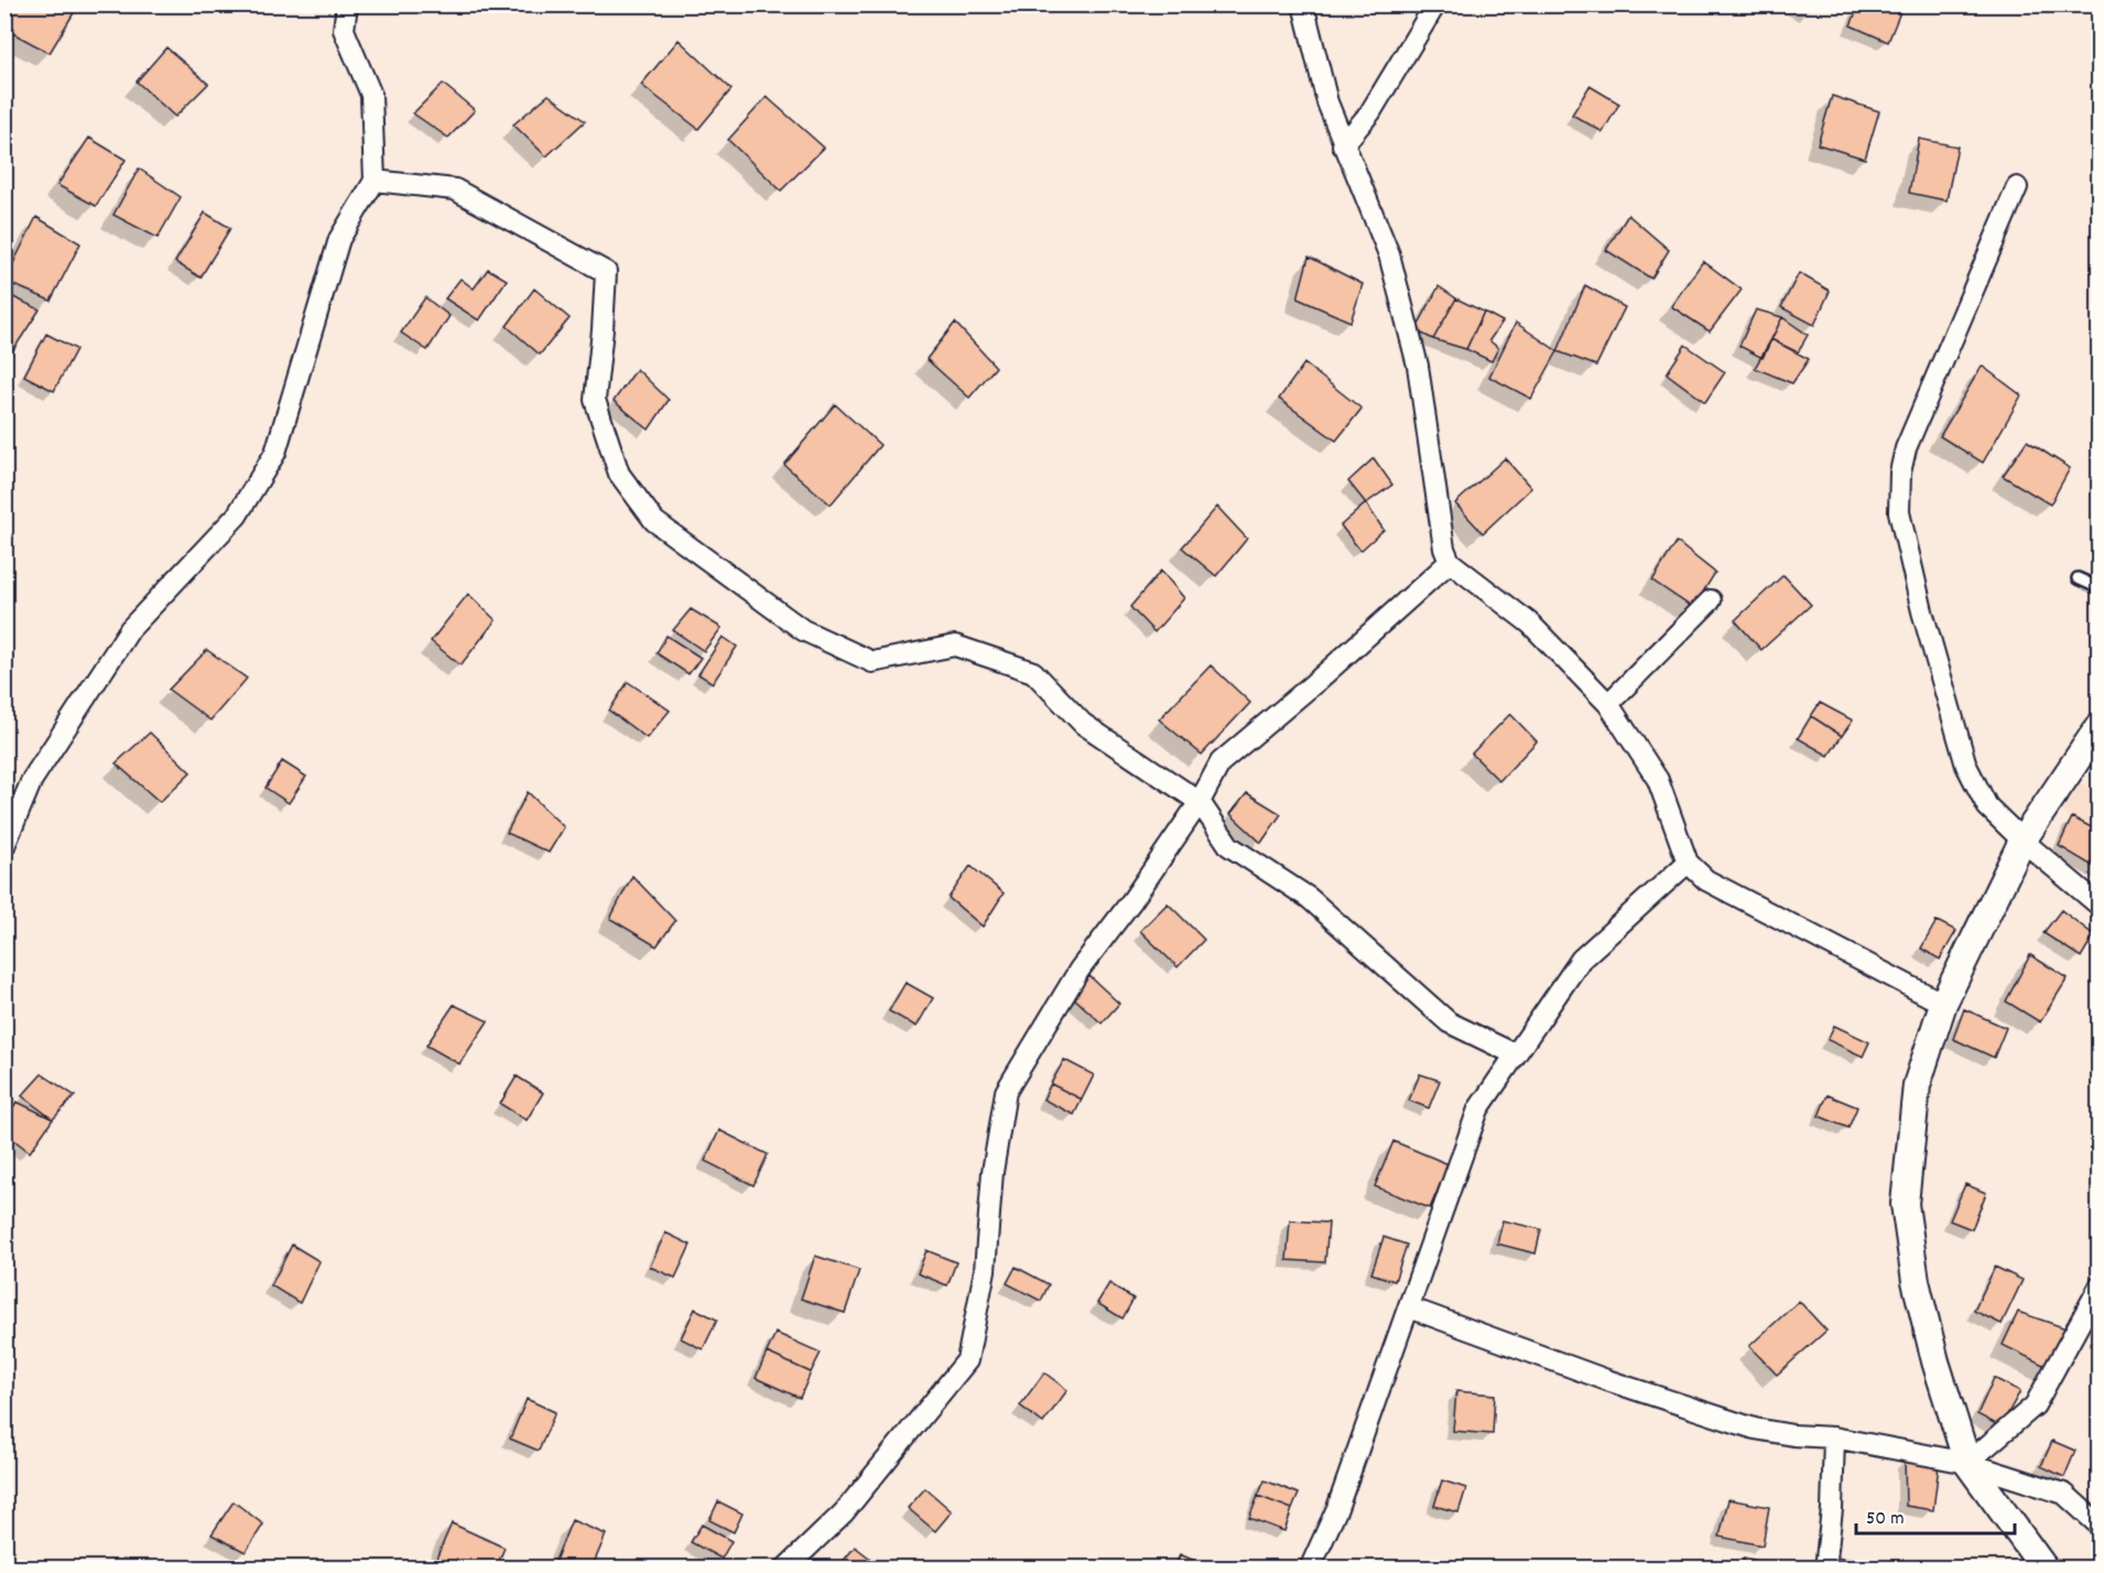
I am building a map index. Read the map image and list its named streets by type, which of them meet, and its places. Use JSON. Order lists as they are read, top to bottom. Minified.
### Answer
{"scale_bar":"50 m"}
